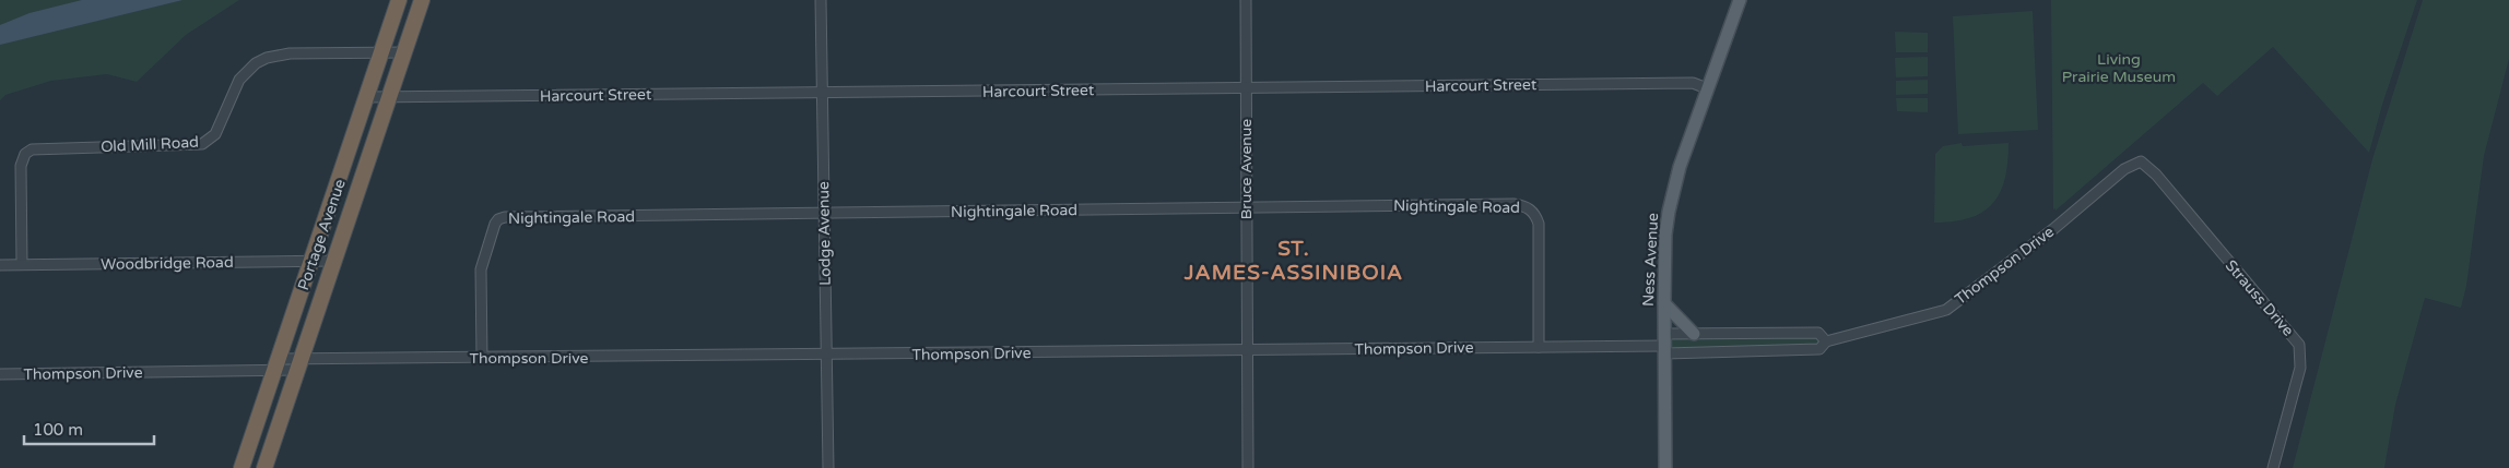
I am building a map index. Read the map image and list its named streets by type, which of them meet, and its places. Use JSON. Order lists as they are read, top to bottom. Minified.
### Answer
{"streets":{"highway":["Portage Avenue"],"main road":["Ness Avenue"],"street":["Harcourt Street","Old Mill Road","Bruce Avenue","Nightingale Road","Lodge Avenue","Woodbridge Road","Thompson Drive","Strauss Drive"]},"crossings":[["Harcourt Street","Bruce Avenue"],["Harcourt Street","Lodge Avenue"],["Harcourt Street","Portage Avenue"],["Harcourt Street","Ness Avenue"],["Old Mill Road","Portage Avenue"],["Old Mill Road","Woodbridge Road"],["Bruce Avenue","Nightingale Road"],["Bruce Avenue","Thompson Drive"],["Nightingale Road","Lodge Avenue"],["Nightingale Road","Thompson Drive"],["Lodge Avenue","Thompson Drive"],["Portage Avenue","Woodbridge Road"],["Portage Avenue","Thompson Drive"],["Ness Avenue","Thompson Drive"],["Thompson Drive","Strauss Drive"]],"districts":["ST. JAMES-ASSINIBOIA"],"parks":["Living Prairie Museum"],"scale_bar":"100 m"}
